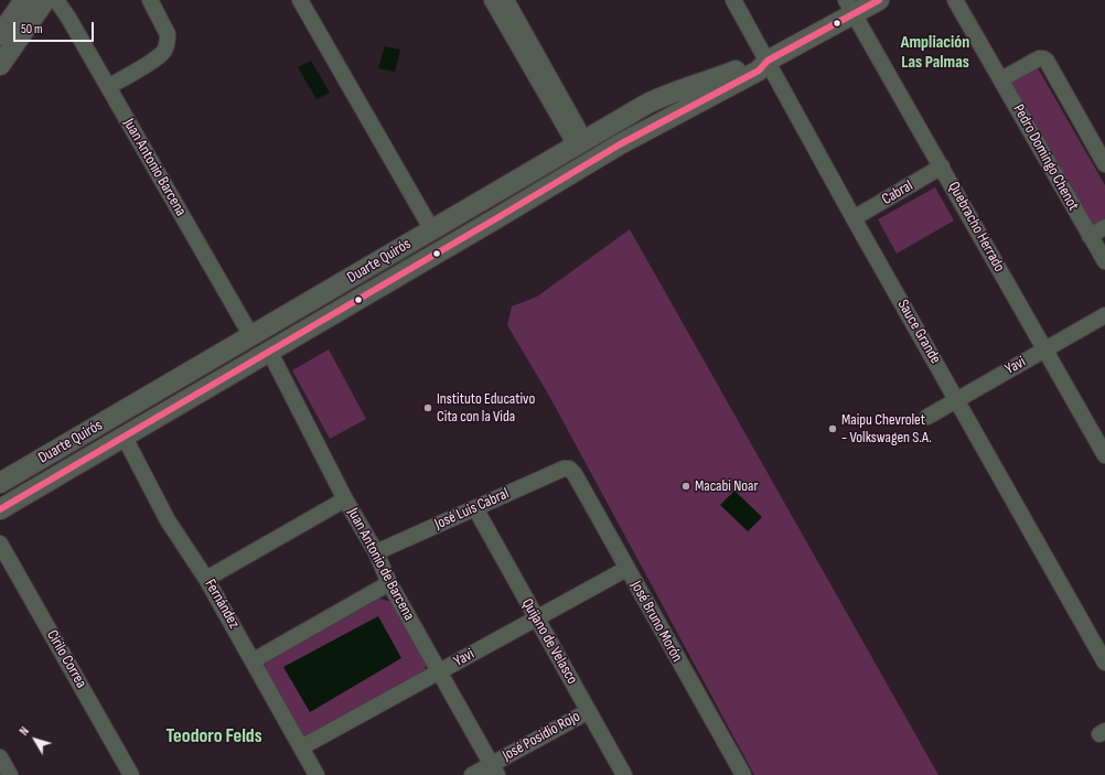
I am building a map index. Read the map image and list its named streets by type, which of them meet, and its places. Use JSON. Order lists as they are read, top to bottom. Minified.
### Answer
{"streets":{"main road":["Duarte Quirós"],"street":["Pedro Domingo Chenot","Juan Antonio Barcena","Cabral","Quebracho Herrado","Sauce Grande","Yavi","José Luis Cabral","Juan Antonio de Barcena","Fernández","José Bruno Morón","Quijano de Velasco","Cirilo Correa","José Posidio Rojo"]},"crossings":[["Juan Antonio Barcena","Duarte Quirós"],["Cabral","Quebracho Herrado"],["Cabral","Sauce Grande"],["Quebracho Herrado","Duarte Quirós"],["Quebracho Herrado","Yavi"],["Duarte Quirós","Sauce Grande"],["Duarte Quirós","Juan Antonio de Barcena"],["Duarte Quirós","Fernández"],["Sauce Grande","Yavi"],["Yavi","Juan Antonio de Barcena"],["Yavi","Fernández"],["Yavi","José Bruno Morón"],["Yavi","Quijano de Velasco"],["José Luis Cabral","Juan Antonio de Barcena"],["José Luis Cabral","José Bruno Morón"],["José Luis Cabral","Quijano de Velasco"],["Juan Antonio de Barcena","José Posidio Rojo"],["Quijano de Velasco","José Posidio Rojo"]],"districts":["Ampliación Las Palmas","Teodoro Felds"],"places":["Instituto Educativo Cita con la Vida","Maipu Chevrolet - Volkswagen S.A.","Macabi Noar"],"scale_bar":"50 m","north":"top left"}
